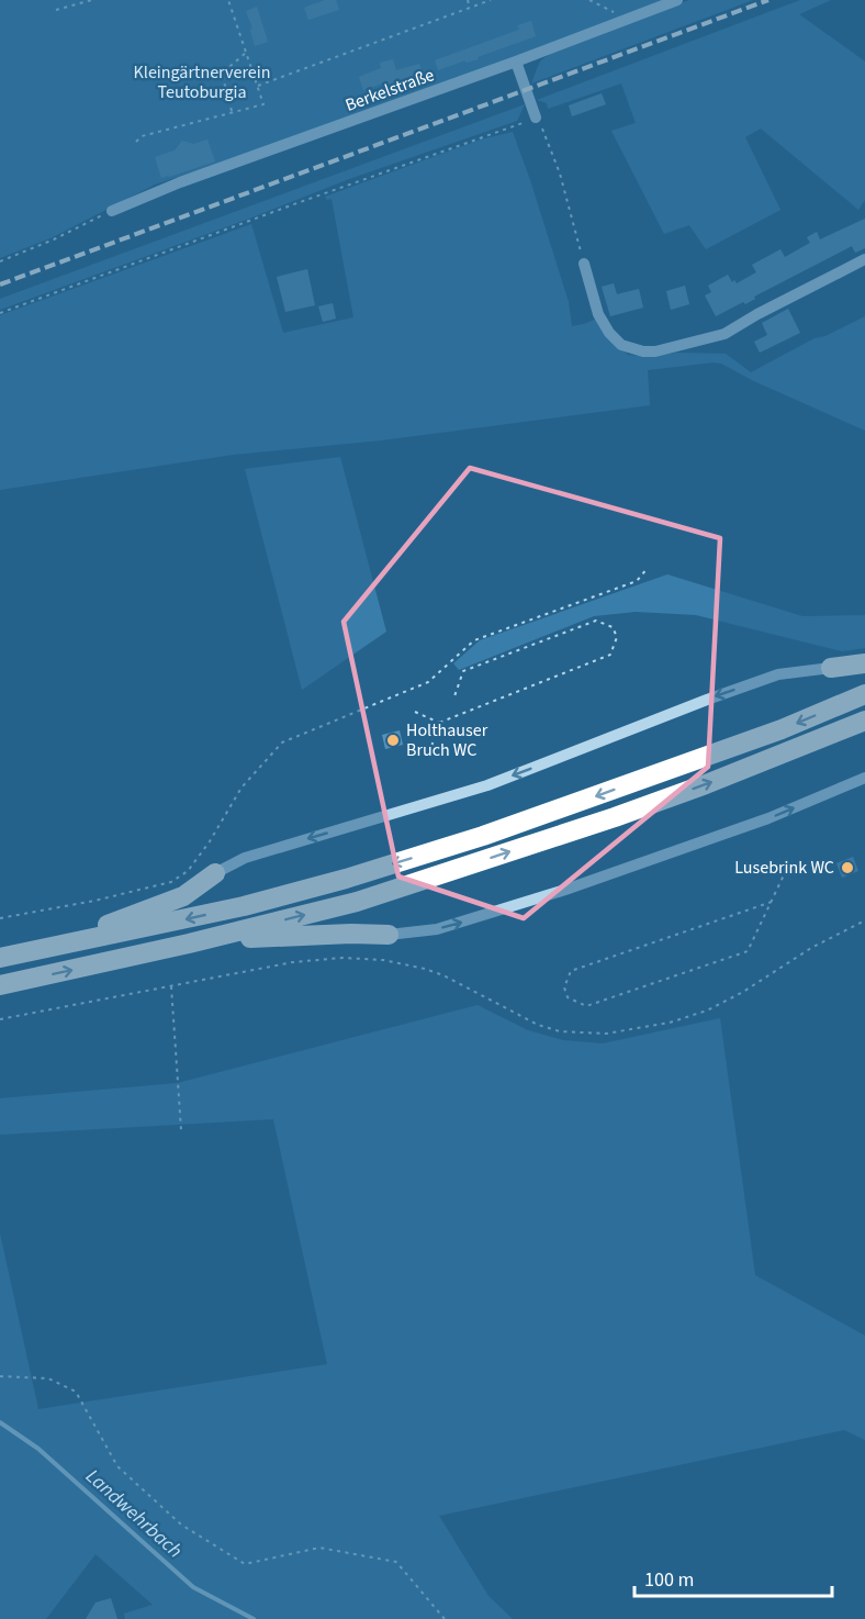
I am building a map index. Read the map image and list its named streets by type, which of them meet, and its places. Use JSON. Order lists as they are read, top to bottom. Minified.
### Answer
{"streets":{"street":["Berkelstraße"]},"water":["Landwehrbach"],"parks":["Kleingärtnerverein Teutoburgia"],"places":["Holthauser Bruch WC","Lusebrink WC"],"scale_bar":"100 m"}
